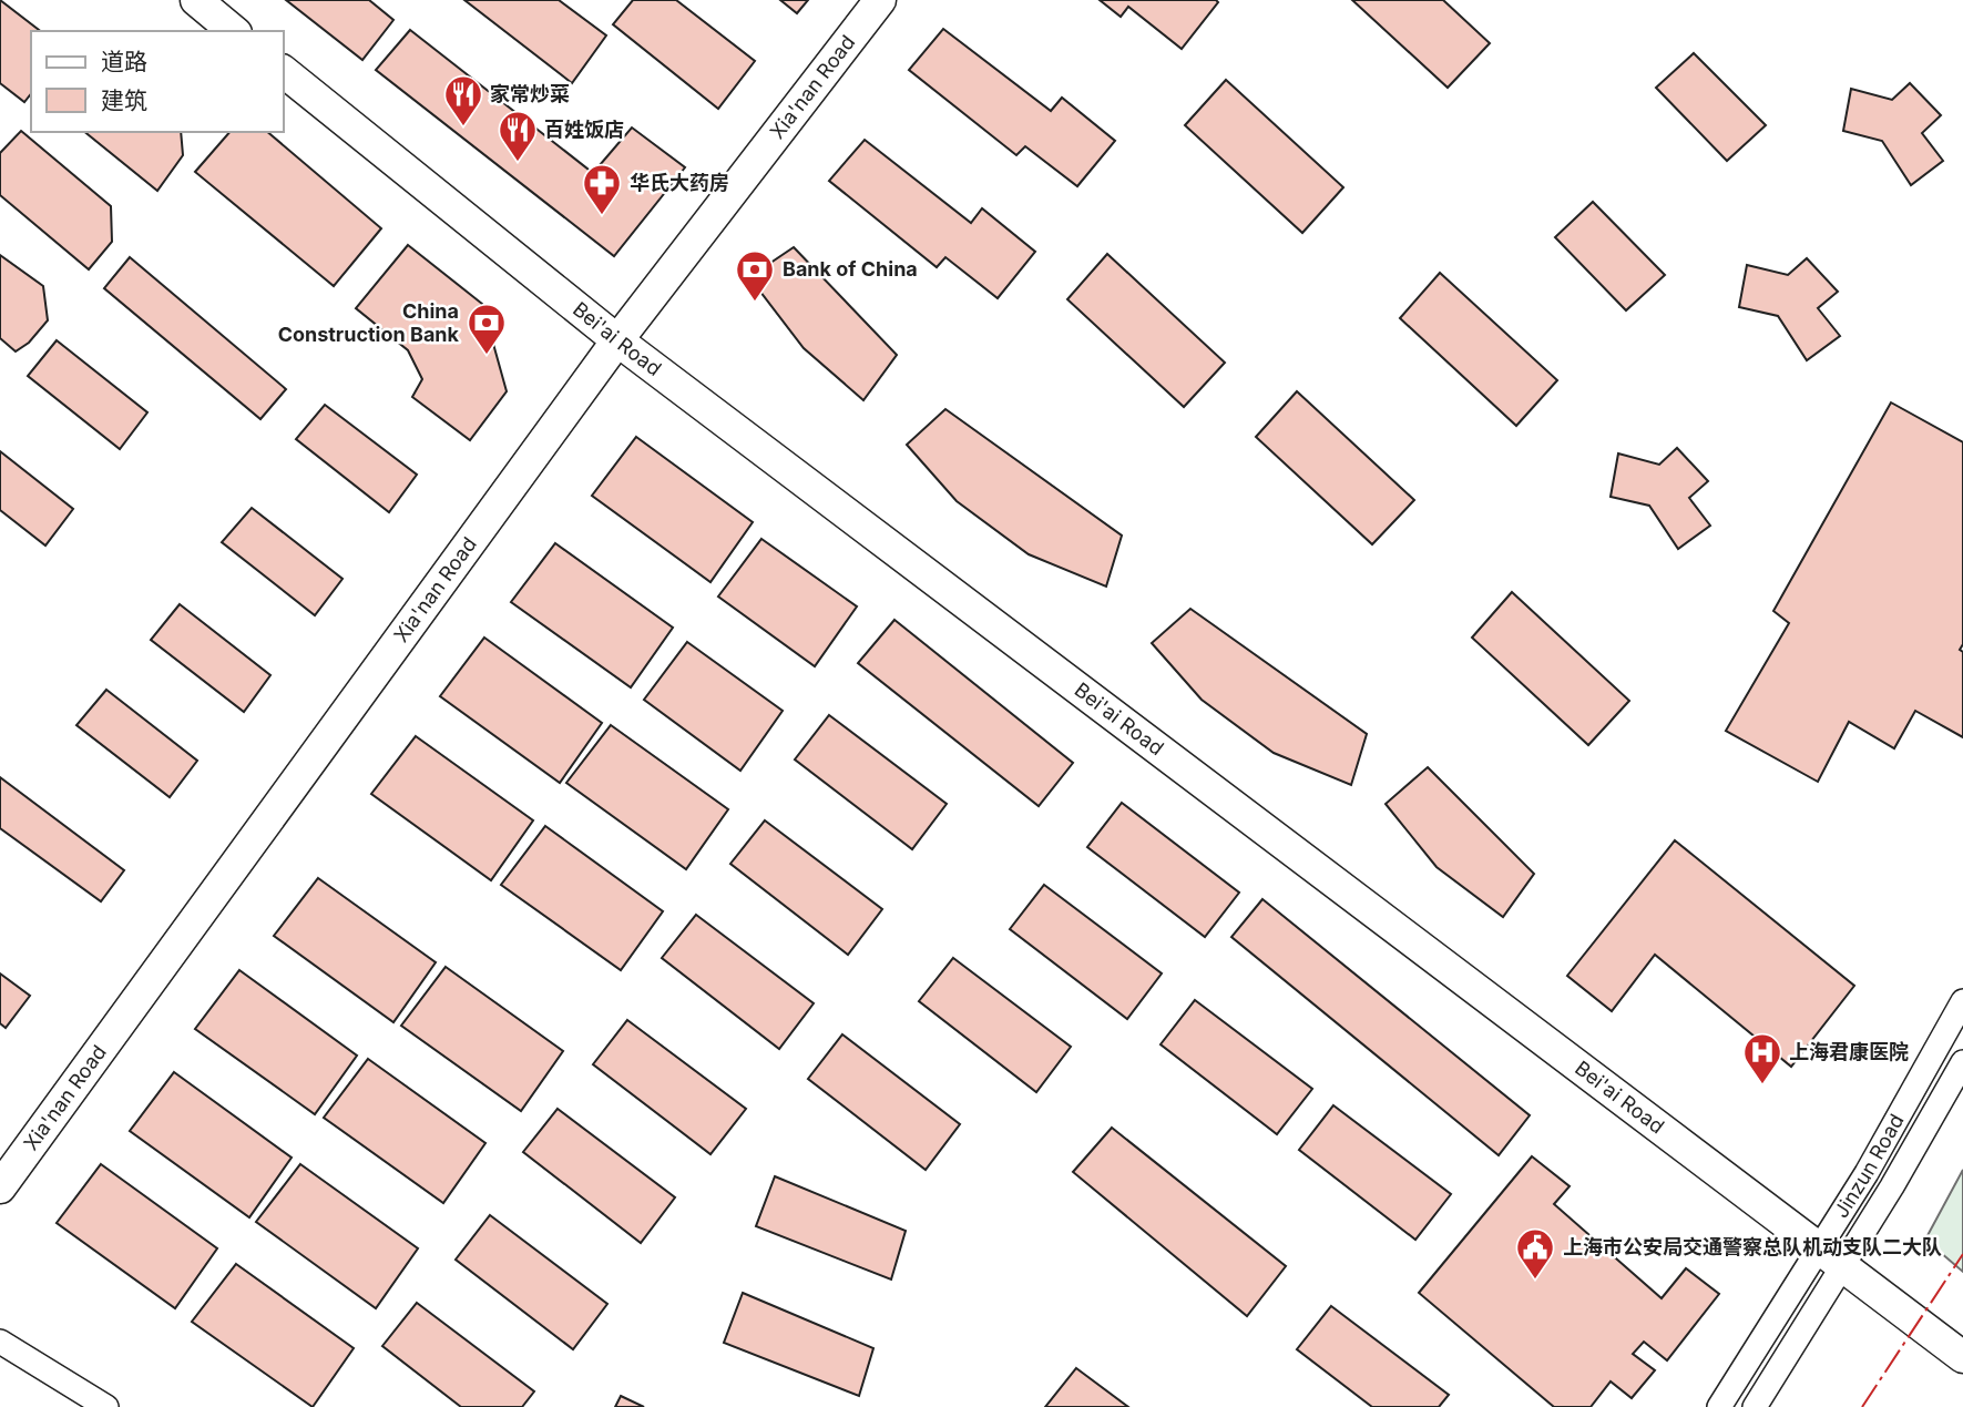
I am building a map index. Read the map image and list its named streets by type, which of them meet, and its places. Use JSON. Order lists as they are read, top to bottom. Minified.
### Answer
{"streets":{"street":["Xia'nan Road","Bei'ai Road","Jinzun Road"]},"crossings":[["Xia'nan Road","Bei'ai Road"],["Bei'ai Road","Jinzun Road"]],"places":{"restaurant":["家常炒菜","百姓饭店"],"pharmacy":["华氏大药房"],"bank":["Bank of China","China Construction Bank"],"hospital":["上海君康医院"],"public building":["上海市公安局交通警察总队机动支队二大队"]},"legend":["道路","建筑"]}
